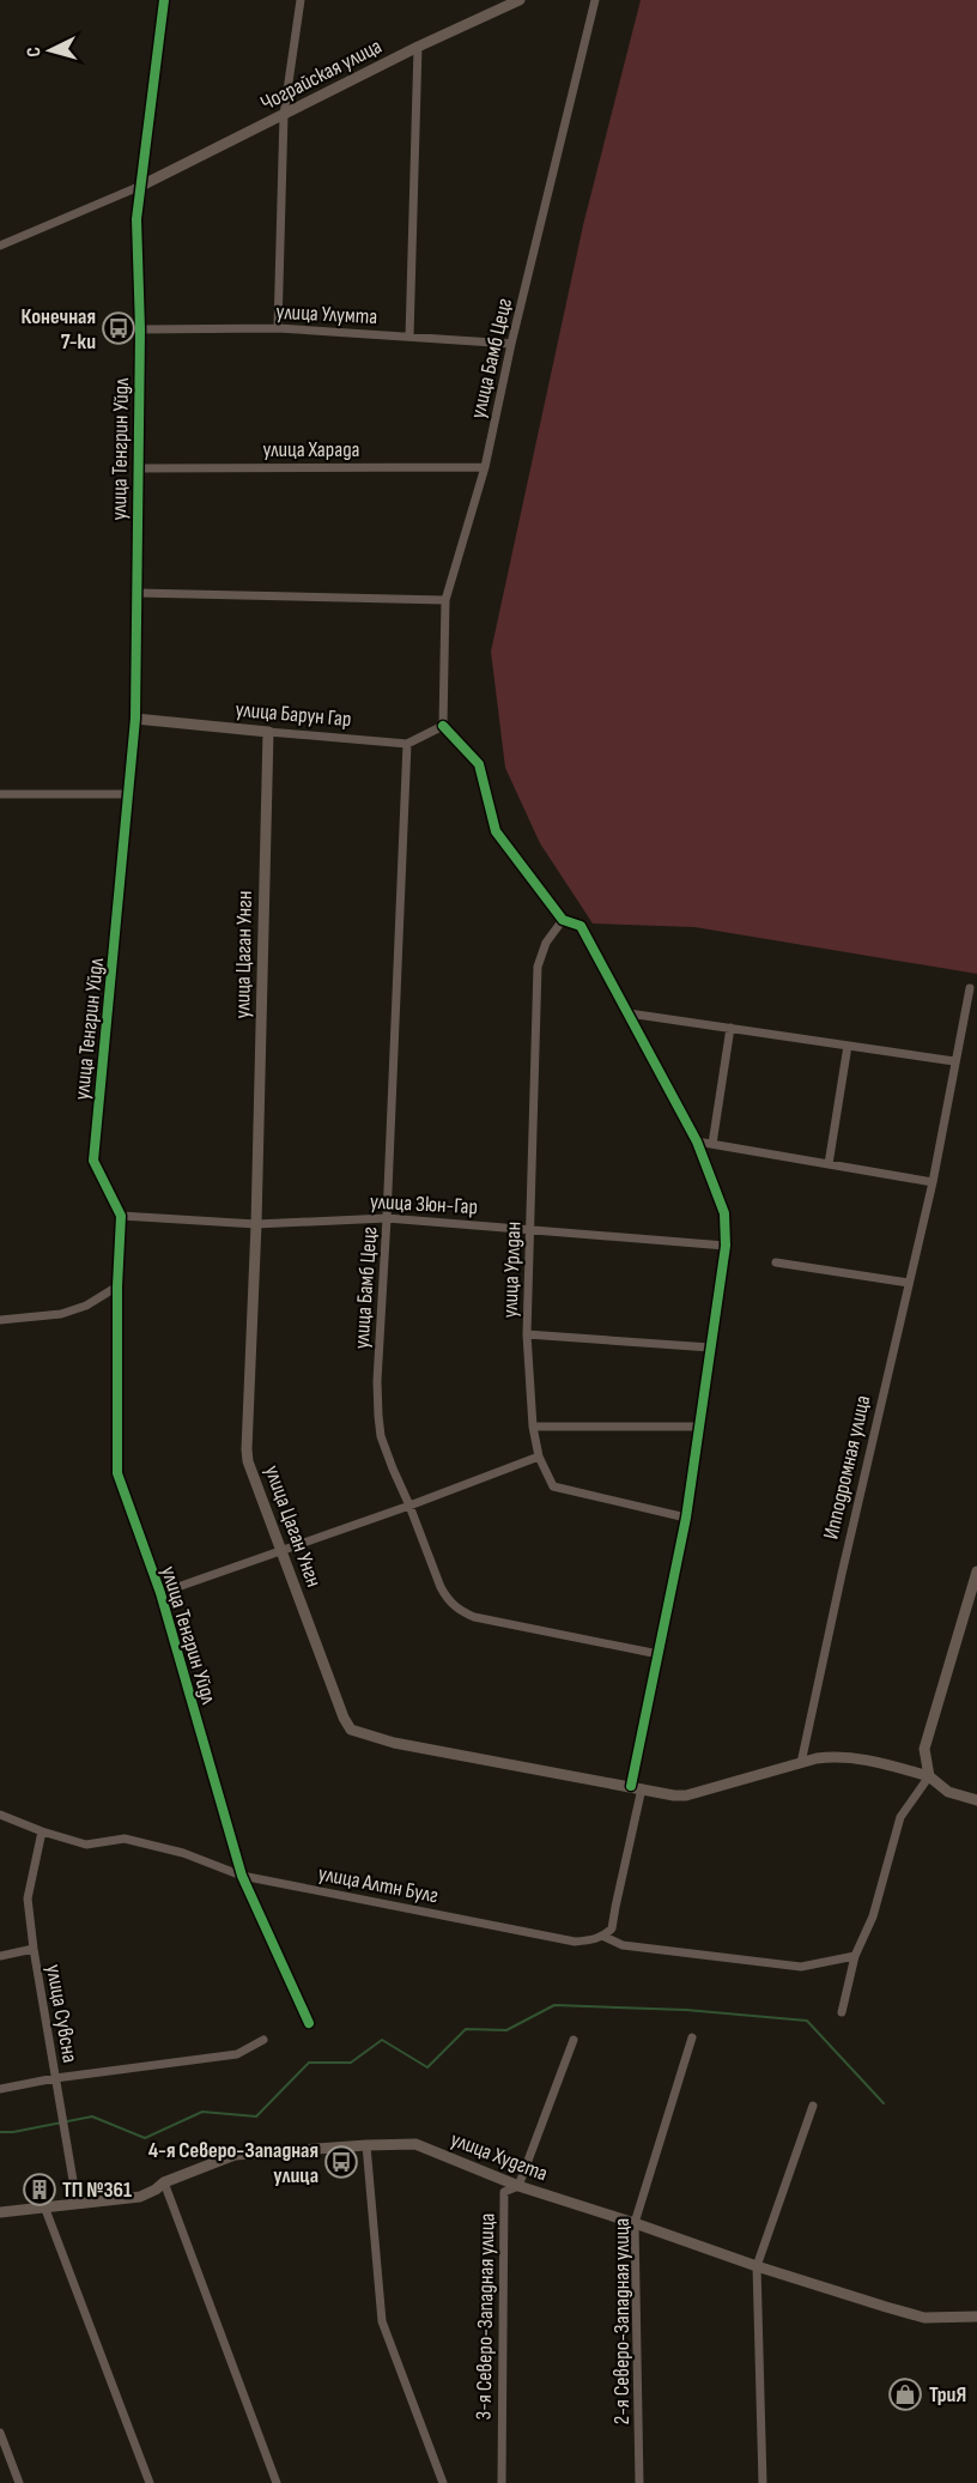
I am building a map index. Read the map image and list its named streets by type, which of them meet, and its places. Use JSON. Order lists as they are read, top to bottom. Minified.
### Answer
{"streets":{"street":["Чограйская улица","улица Улумта","улица Бамб Цецг","улица Тенгрин Уйдл","улица Харада","улица Барун Гар","улица Цаган Унгн","улица Зюн-Гар","улица Урлдан","Ипподромная улица","улица Алтн Булг","улица Сувсна","улица Худгта","3-я Северо-Западная улица","2-я Северо-Западная улица"]},"crossings":[["Чограйская улица","улица Тенгрин Уйдл"],["улица Улумта","улица Бамб Цецг"],["улица Улумта","улица Тенгрин Уйдл"],["улица Бамб Цецг","улица Харада"],["улица Бамб Цецг","улица Барун Гар"],["улица Бамб Цецг","улица Зюн-Гар"],["улица Тенгрин Уйдл","улица Харада"],["улица Тенгрин Уйдл","улица Барун Гар"],["улица Тенгрин Уйдл","улица Зюн-Гар"],["улица Тенгрин Уйдл","улица Алтн Булг"],["улица Барун Гар","улица Цаган Унгн"],["улица Цаган Унгн","улица Зюн-Гар"],["улица Цаган Унгн","Ипподромная улица"],["улица Зюн-Гар","улица Урлдан"],["улица Алтн Булг","улица Сувсна"],["улица Сувсна","улица Худгта"],["улица Худгта","3-я Северо-Западная улица"],["улица Худгта","2-я Северо-Западная улица"]],"places":{"bus stop":["Конечная 7-ки","4-я Северо-Западная улица"],"building":["ТП №361"],"shop":["ТриЯ"]},"north":"left"}
